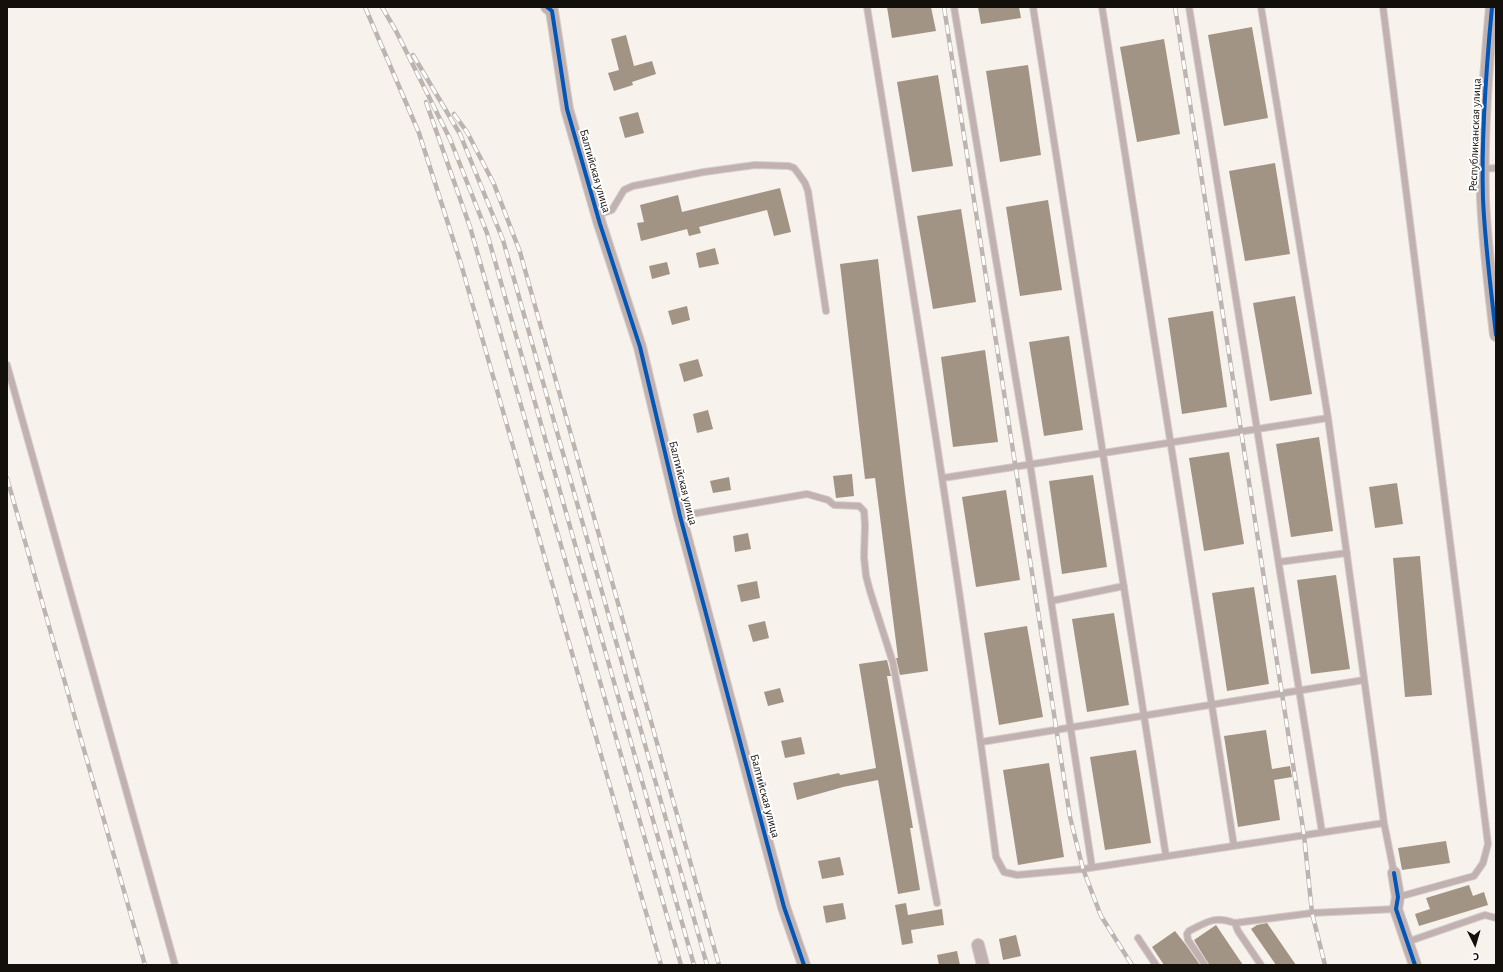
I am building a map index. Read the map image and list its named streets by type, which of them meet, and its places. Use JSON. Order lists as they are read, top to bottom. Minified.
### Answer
{"streets":{"street":["Республиканская улица","Балтийская улица"]},"north":"bottom"}
